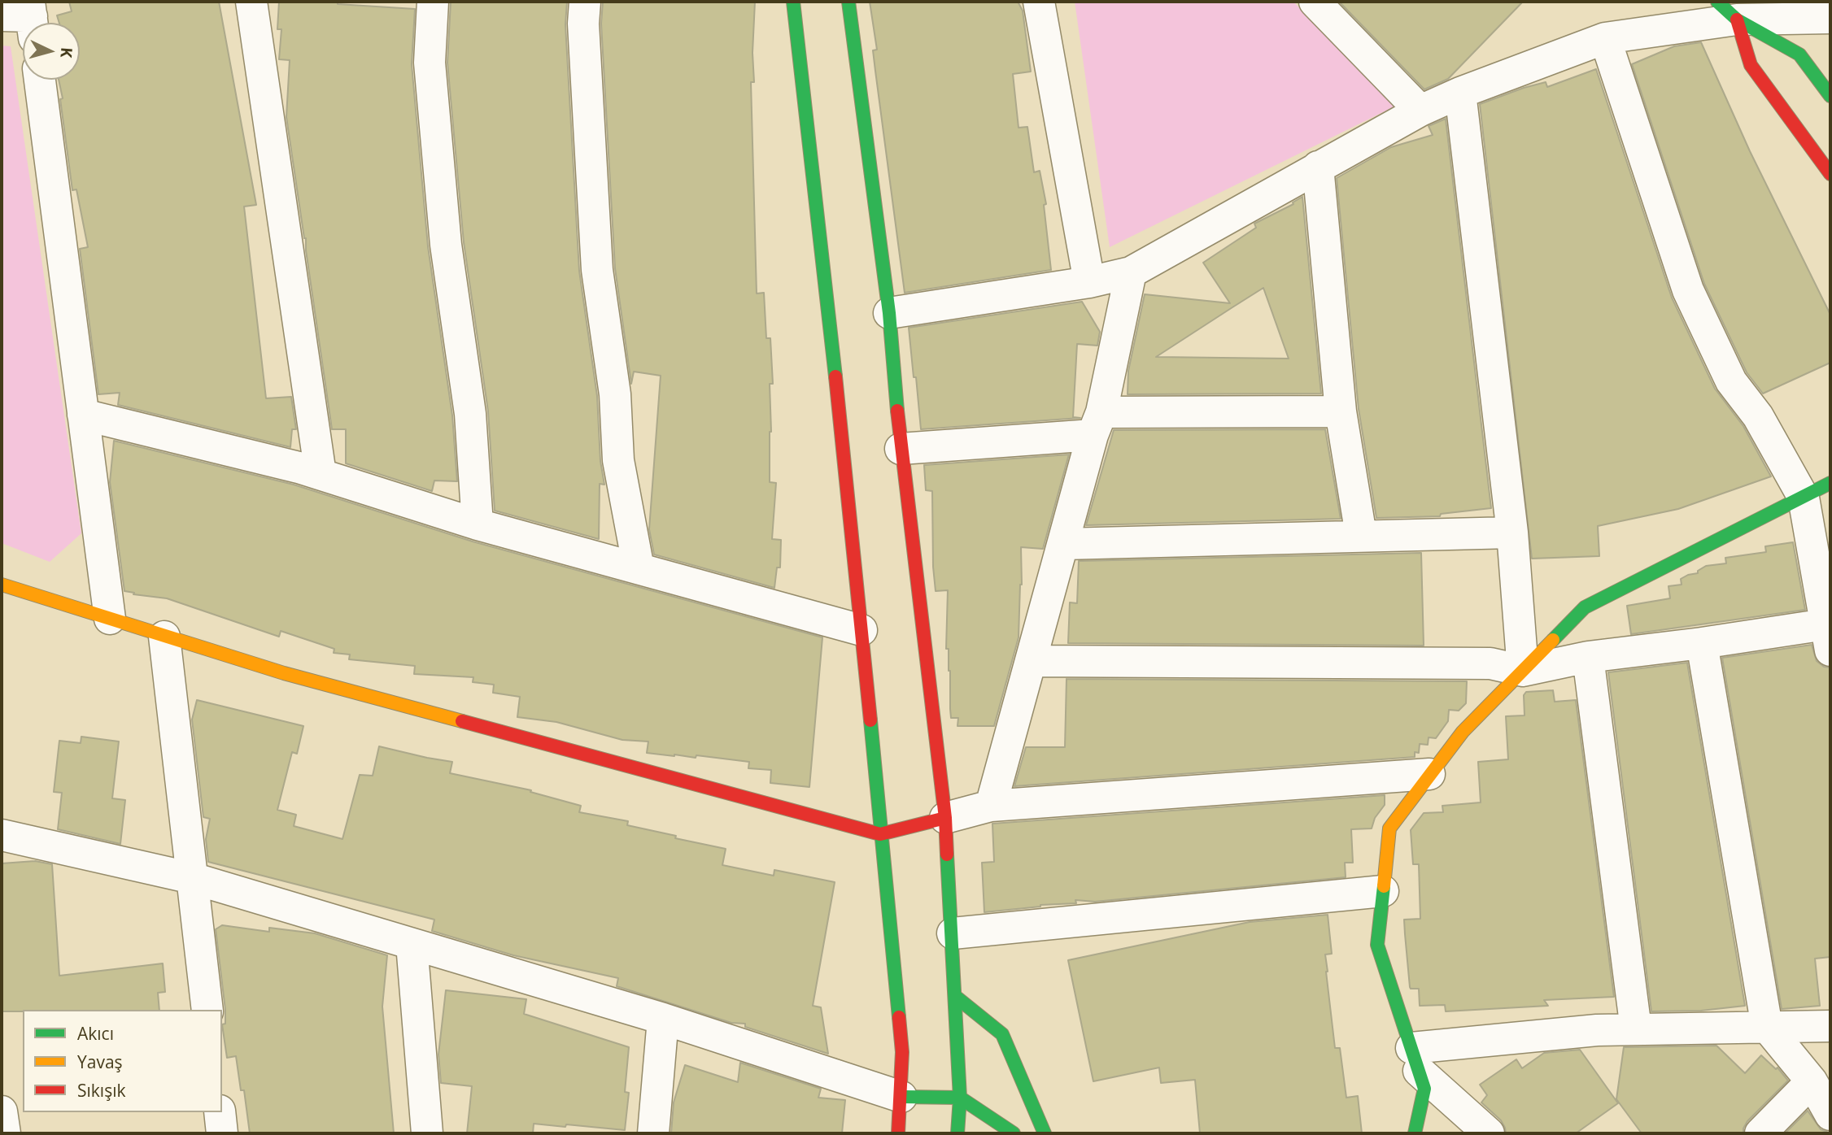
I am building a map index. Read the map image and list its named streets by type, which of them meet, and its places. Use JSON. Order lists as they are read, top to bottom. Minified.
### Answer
{"legend":["Akıcı","Yavaş","Sıkışık"],"north":"right"}
